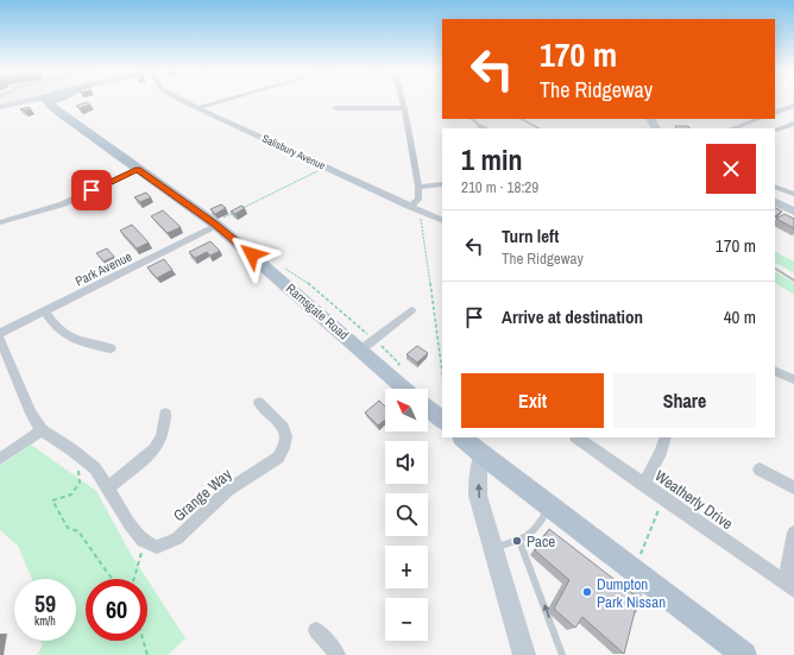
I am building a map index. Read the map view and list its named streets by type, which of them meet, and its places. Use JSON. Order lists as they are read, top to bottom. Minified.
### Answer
{"streets":{"main road":["Ramsgate Road"],"street":["Salisbury Avenue","Park Avenue","Grange Way","Weatherly Drive"]},"crossings":[["Park Avenue","Ramsgate Road"]],"places":["Pace","Dumpton Park Nissan"],"north":"top left","page":{"turn":["170 m","The Ridgeway"],"heading":["1 min","210 m · 18:29"],"list":[{"name":"Turn left","note":"The Ridgeway","value":"170 m"},{"name":"Arrive at destination","value":"40 m"}],"buttons":["Exit","Share"],"map_buttons":["+","−"],"speed":"59 km/h","limit":"60"}}
